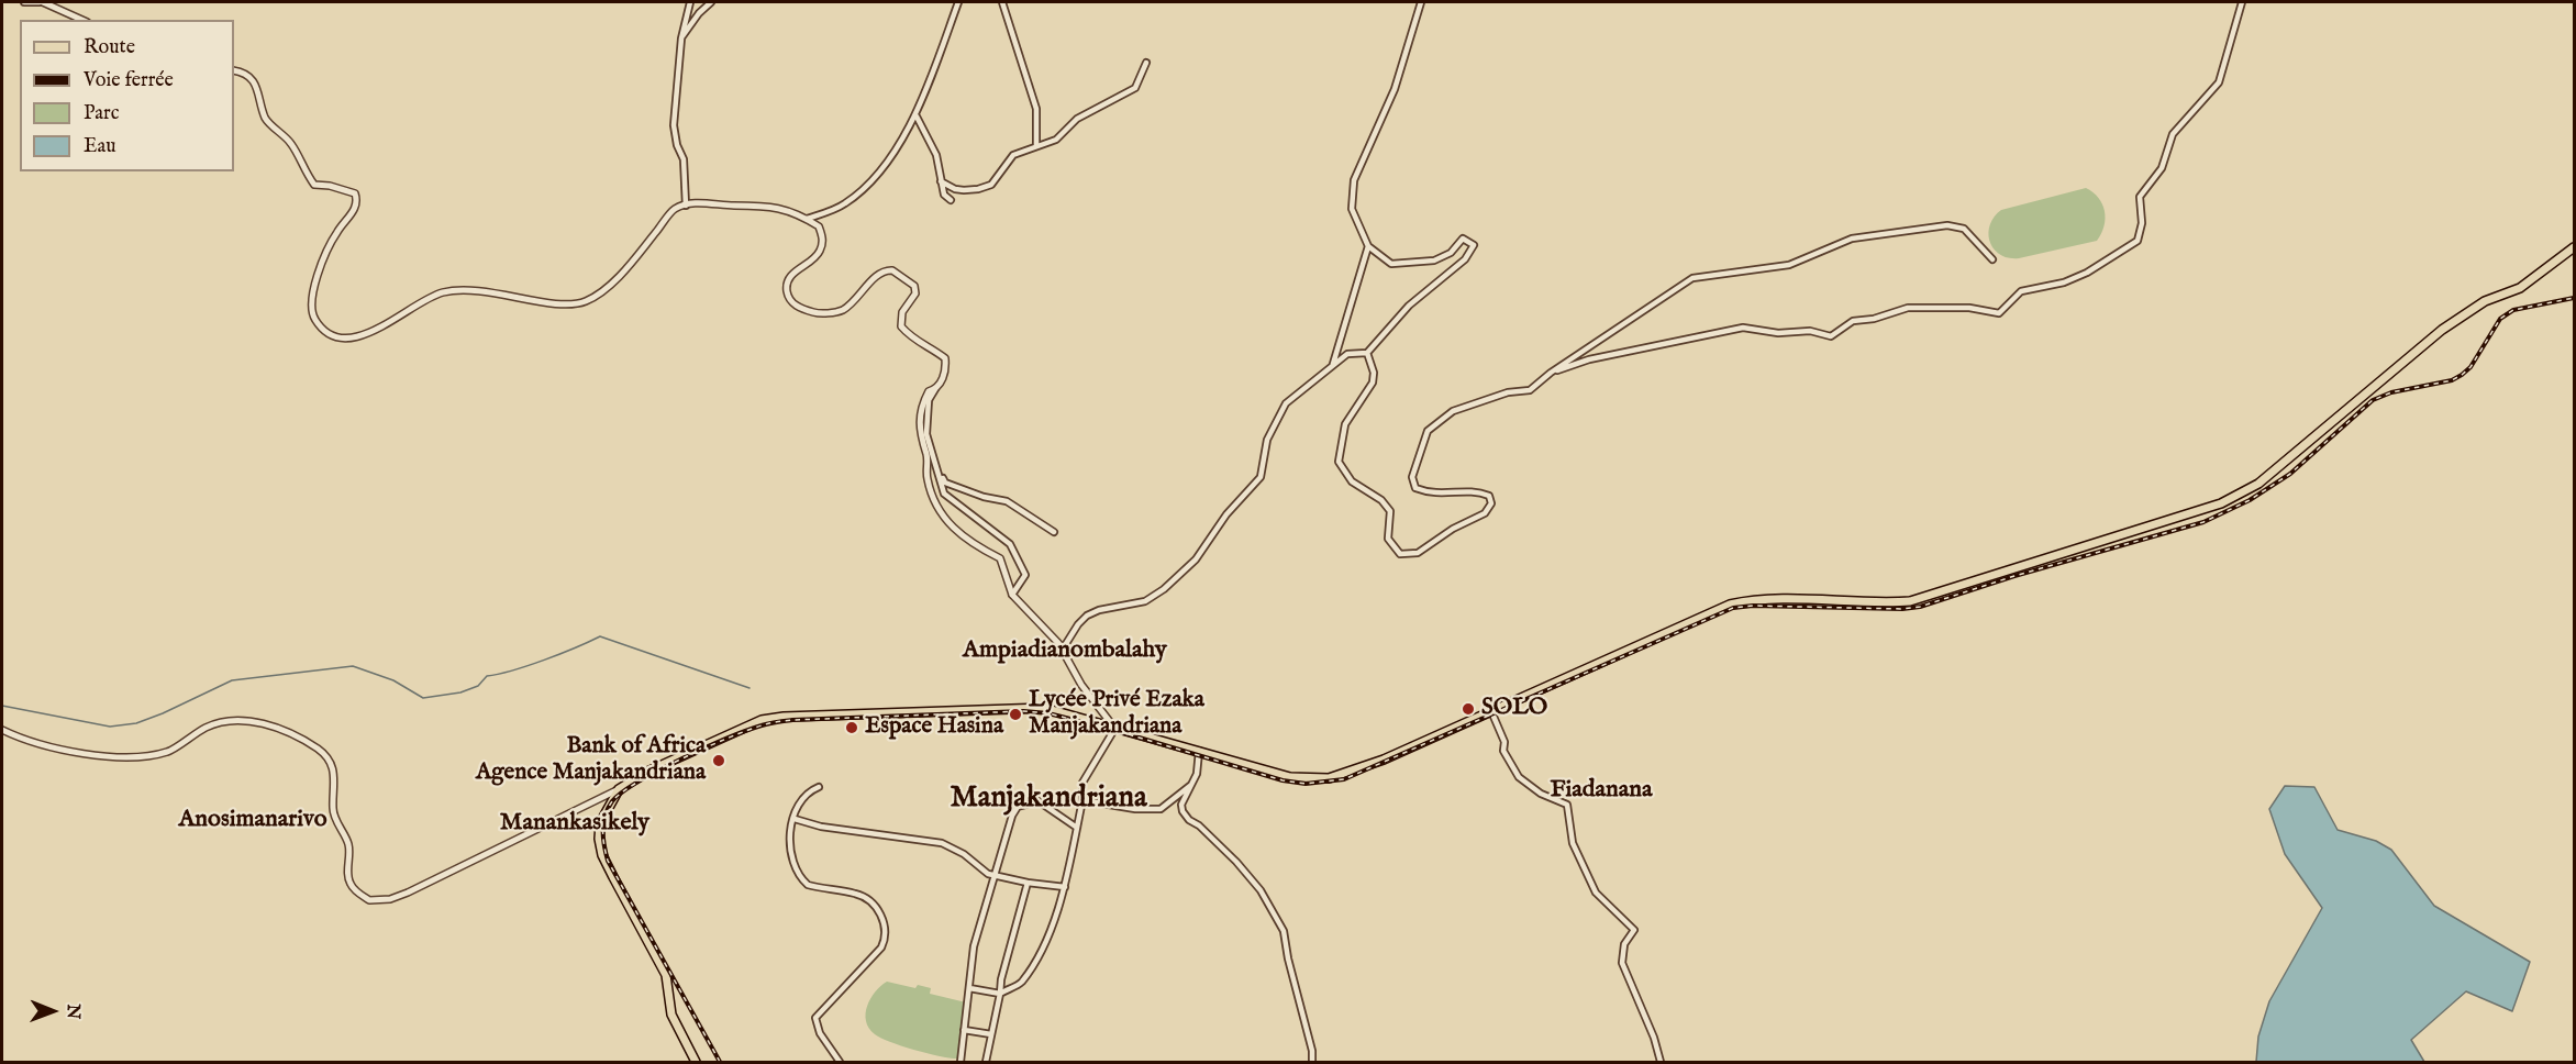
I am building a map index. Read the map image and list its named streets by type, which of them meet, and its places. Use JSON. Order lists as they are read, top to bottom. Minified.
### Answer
{"districts":["Ampiadianombalahy","Fiadanana","Manjakandriana","Anosimanarivo","Manankasikely"],"places":["SOLO","Lycée Privé Ezaka Manjakandriana","Espace Hasina","Bank of Africa Agence Manjakandriana"],"legend":["Route","Voie ferrée","Parc","Eau"],"north":"right"}
